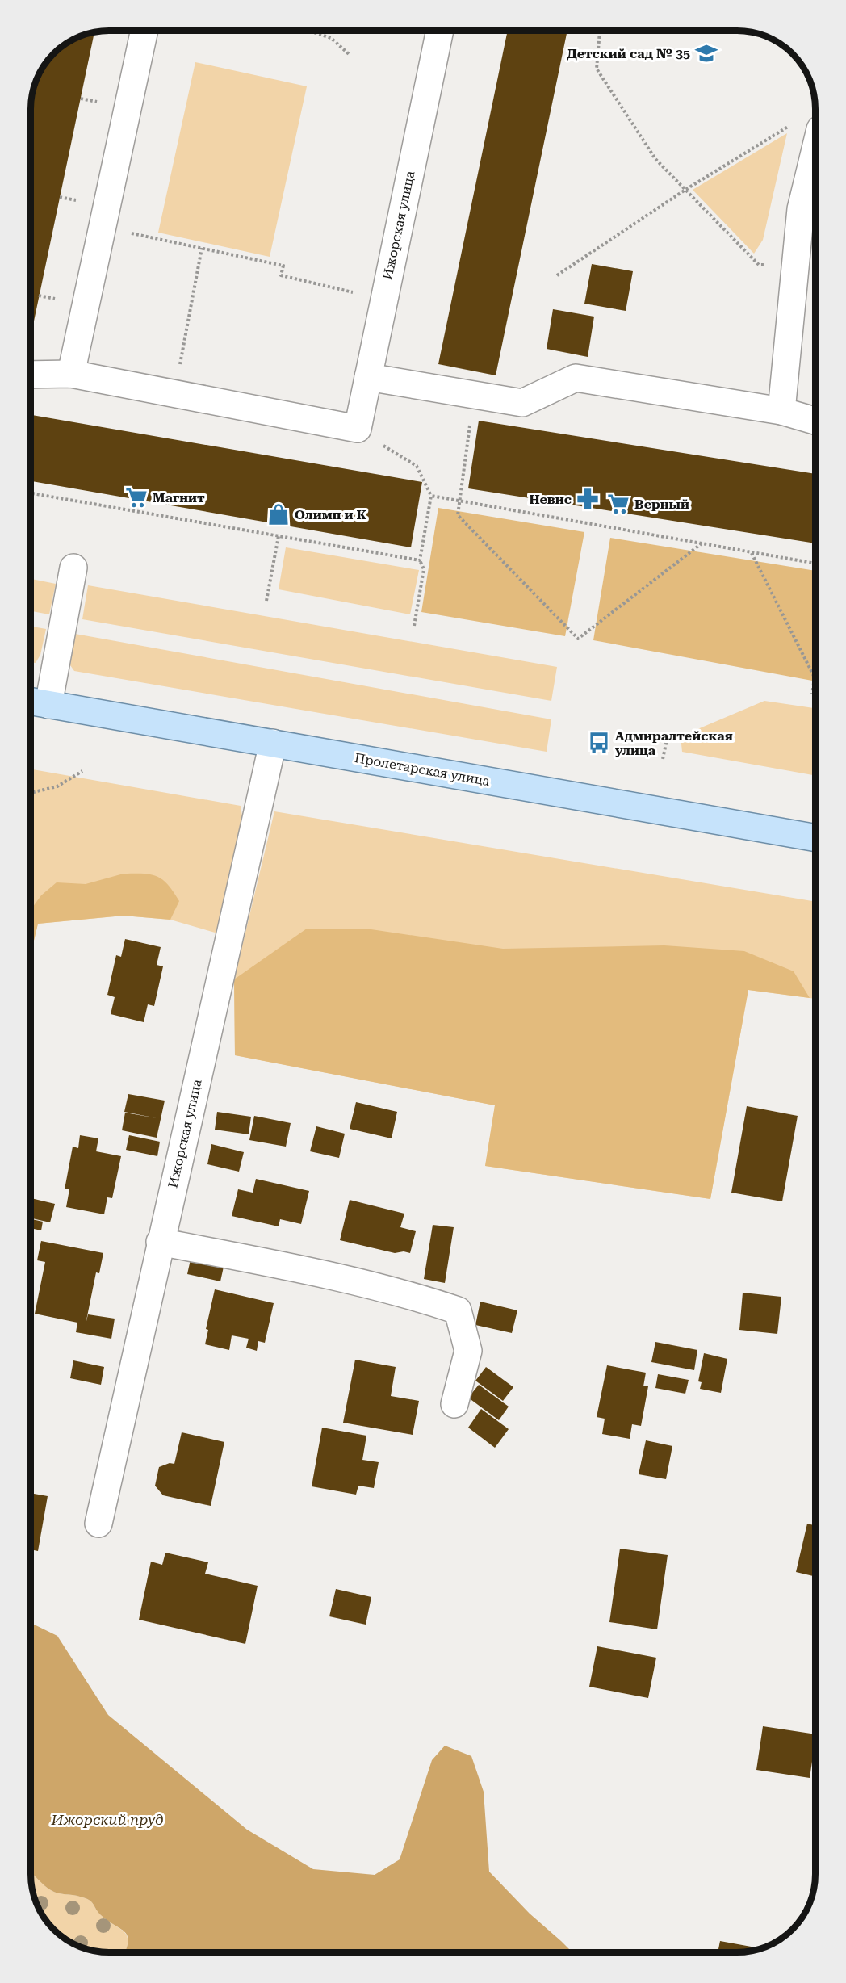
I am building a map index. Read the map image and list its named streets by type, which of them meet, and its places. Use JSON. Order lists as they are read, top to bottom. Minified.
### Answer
{"streets":{"main road":["Пролетарская улица"],"street":["Ижорская улица"]},"crossings":[["Ижорская улица","Пролетарская улица"]],"water":["Ижорский пруд"],"places":{"school or university":["Детский сад № 35"],"supermarket":["Магнит","Верный"],"pharmacy":["Невис"],"shop":["Олимп и К"],"bus stop":["Адмиралтейская улица"]}}
